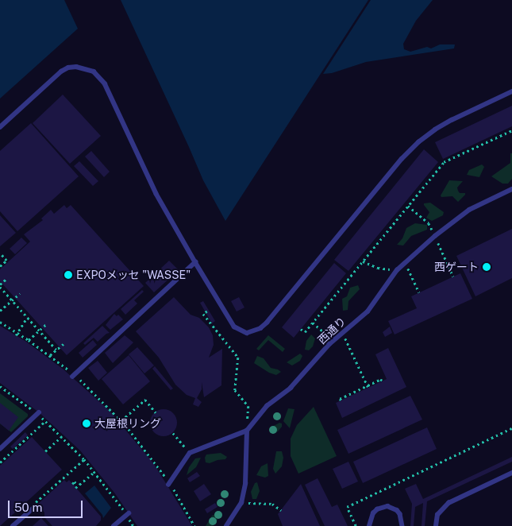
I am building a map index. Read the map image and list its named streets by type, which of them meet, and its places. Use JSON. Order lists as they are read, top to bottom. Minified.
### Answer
{"streets":{"lane":["西通り"]},"places":["西ゲート","EXPOメッセ \"WASSE\"","大屋根リング"],"scale_bar":"50 m"}
